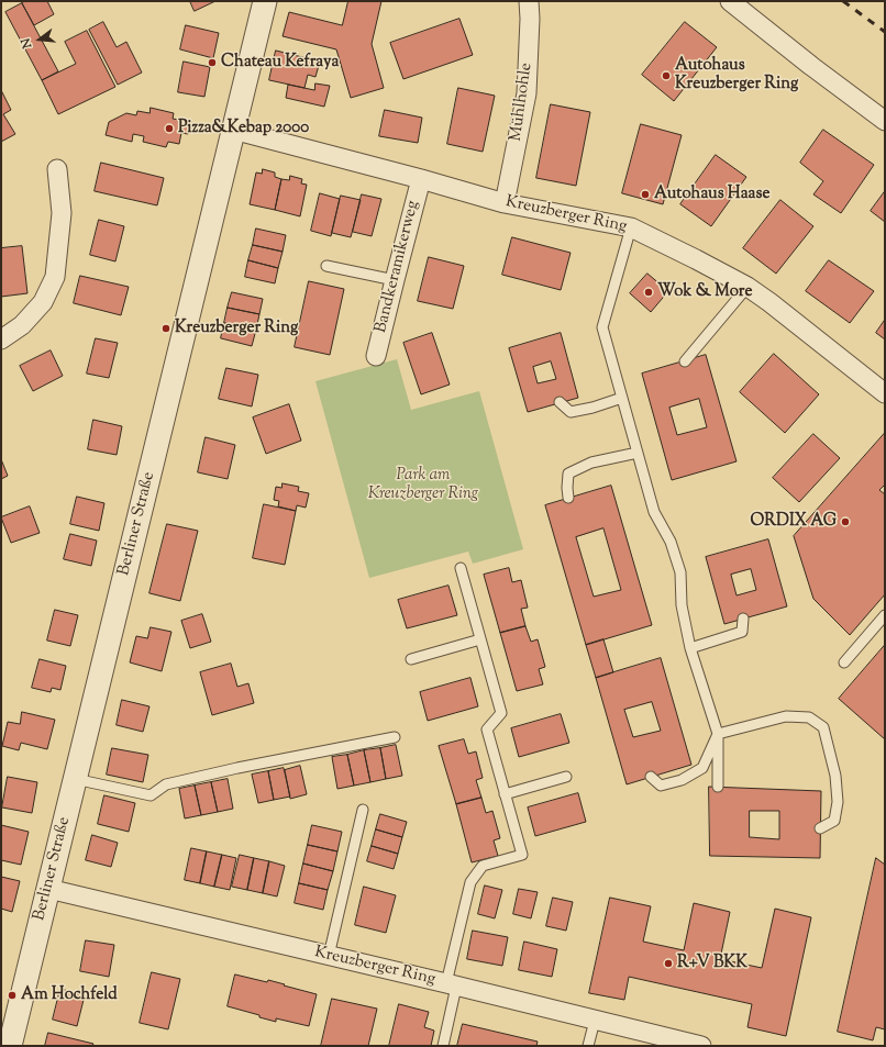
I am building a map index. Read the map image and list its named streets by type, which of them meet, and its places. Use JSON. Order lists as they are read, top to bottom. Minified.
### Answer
{"streets":{"street":["Mühlhohle","Kreuzberger Ring","Bandkeramikerweg","Berliner Straße"]},"crossings":[["Mühlhohle","Kreuzberger Ring"],["Kreuzberger Ring","Bandkeramikerweg"],["Kreuzberger Ring","Berliner Straße"]],"parks":["Park am Kreuzberger Ring"],"places":["Chateau Kefraya","Autohaus Kreuzberger Ring","Pizza&Kebap 2000","Autohaus Haase","Wok & More","Kreuzberger Ring","ORDIX AG","R+V BKK","Am Hochfeld"],"north":"left"}
